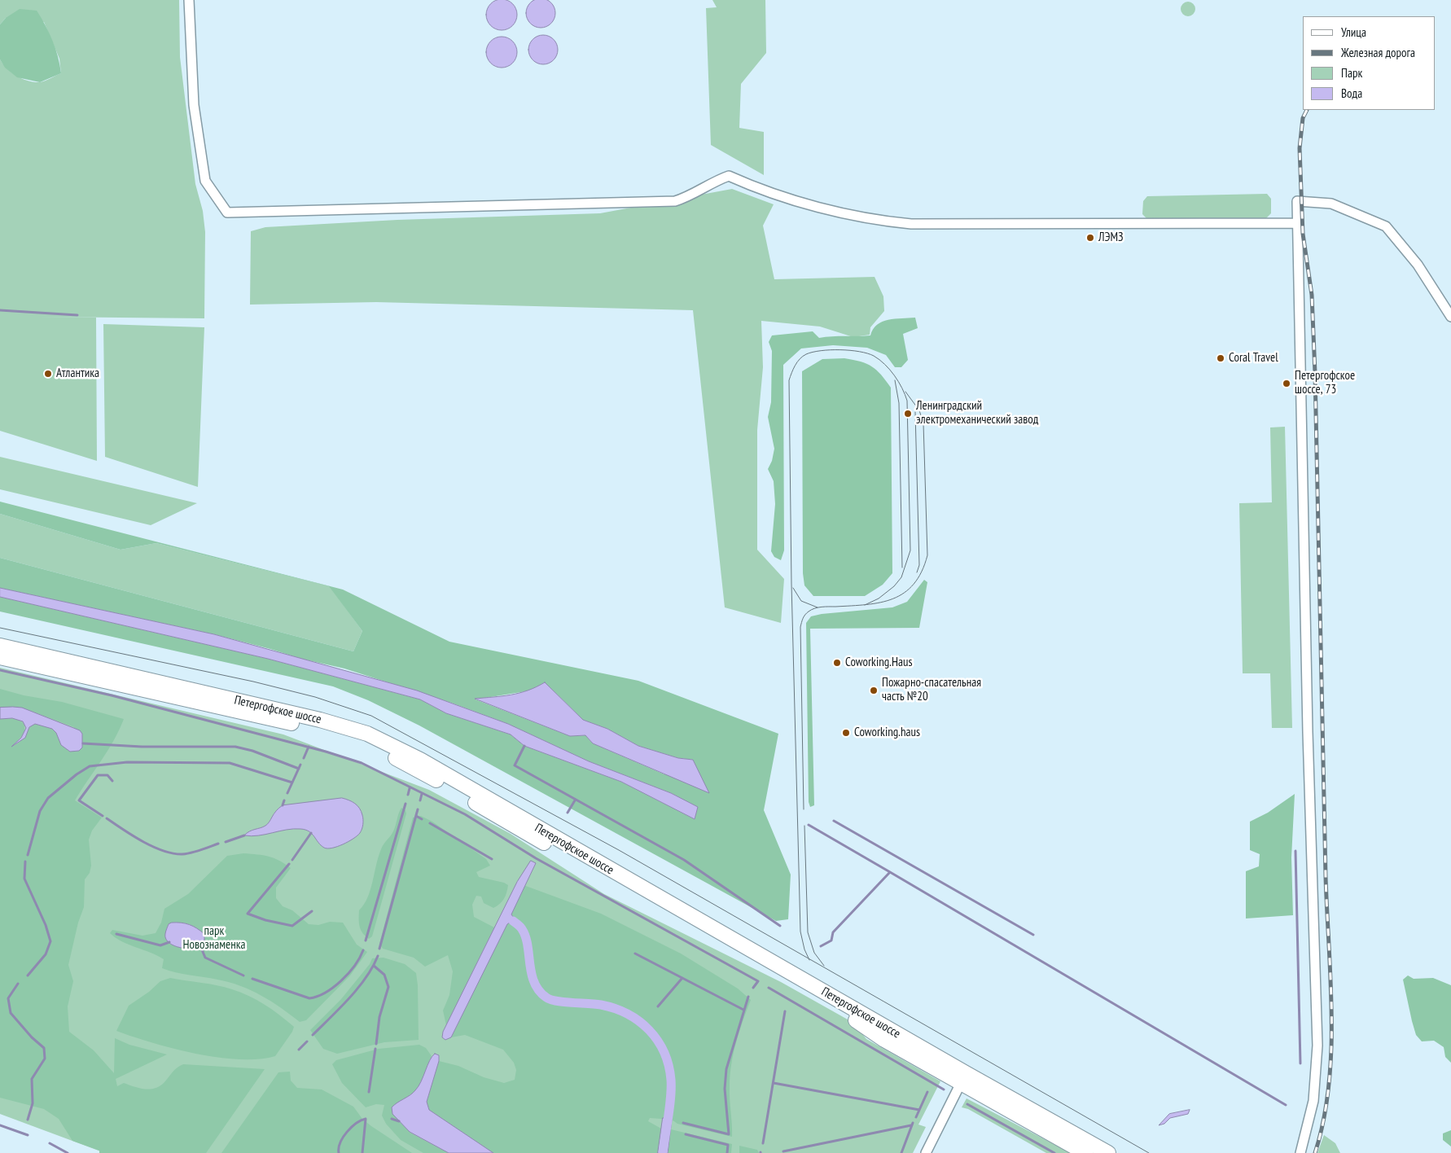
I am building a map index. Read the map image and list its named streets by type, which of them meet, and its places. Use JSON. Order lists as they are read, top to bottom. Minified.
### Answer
{"streets":{"main road":["Петергофское шоссе"]},"parks":["парк Новознаменка"],"places":["ЛЭМЗ","Coral Travel","Атлантика","Петергофское шоссе, 73","Ленинградский электромеханический завод","Coworking.Haus","Пожарно-спасательная часть №20","Coworking.haus"],"legend":["Улица","Железная дорога","Парк","Вода"]}
